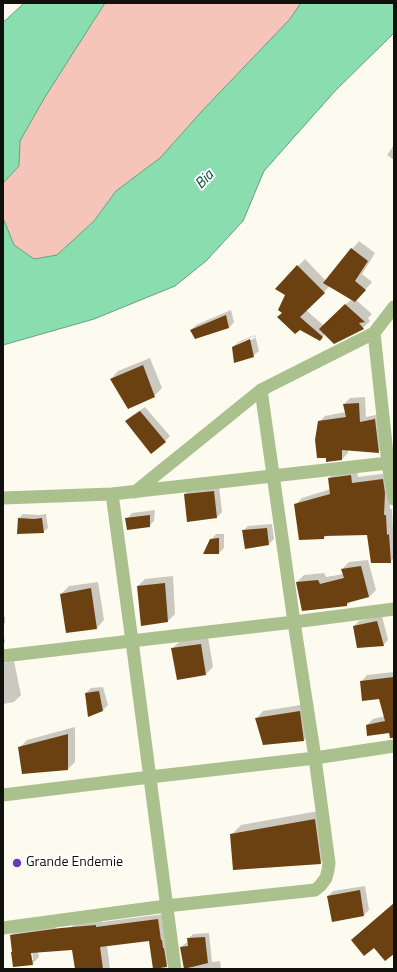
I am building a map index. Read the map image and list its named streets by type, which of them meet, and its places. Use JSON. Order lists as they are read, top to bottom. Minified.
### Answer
{"water":["Bia"],"places":["Grande Endemie"]}
